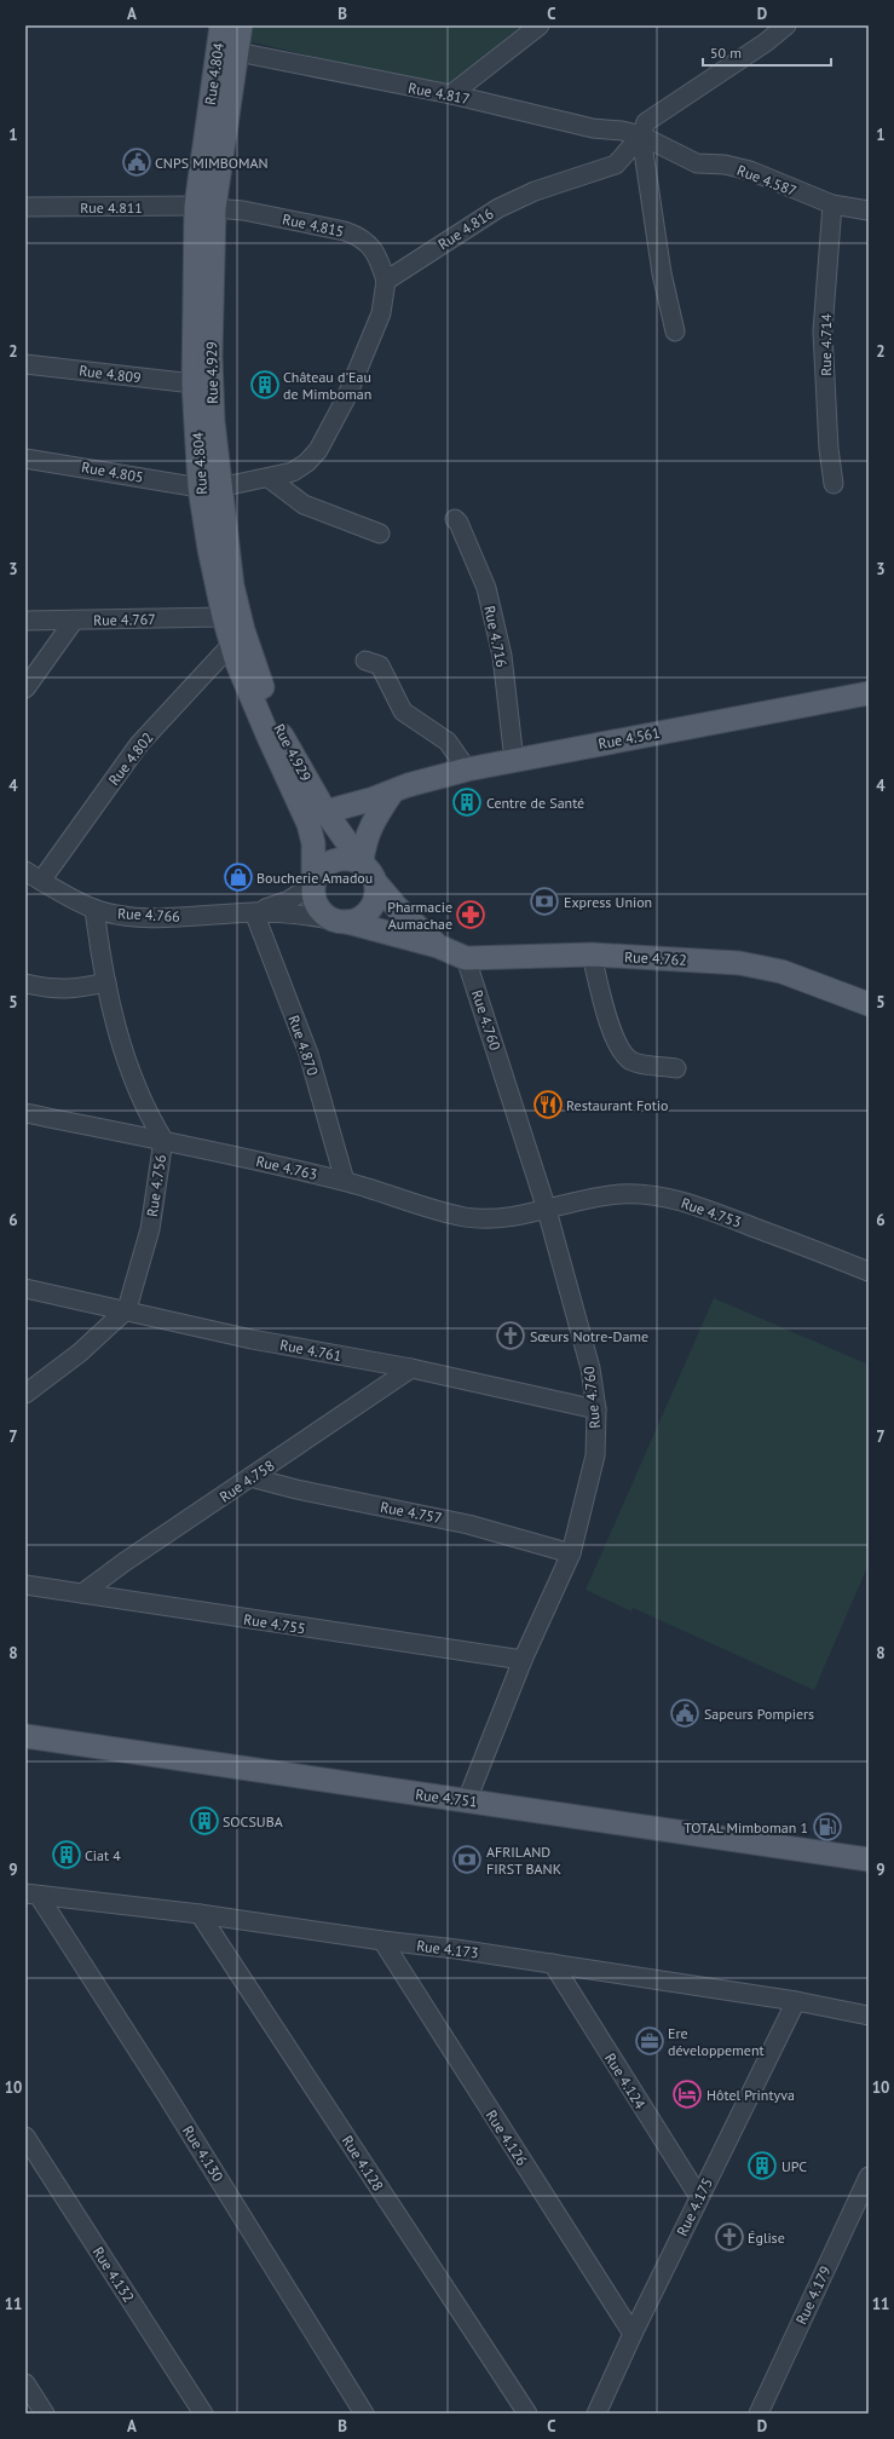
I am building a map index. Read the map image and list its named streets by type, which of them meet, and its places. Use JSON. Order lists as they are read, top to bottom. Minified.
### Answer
{"streets":{"main road":["Rue 4.804","Rue 4.929","Rue 4.561","Rue 4.762","Rue 4.751"],"street":["Rue 4.817","Rue 4.587","Rue 4.811","Rue 4.815","Rue 4.816","Rue 4.714","Rue 4.809","Rue 4.805","Rue 4.767","Rue 4.716","Rue 4.802","Rue 4.766","Rue 4.760","Rue 4.870","Rue 4.763","Rue 4.756","Rue 4.753","Rue 4.761","Rue 4.758","Rue 4.757","Rue 4.755","Rue 4.173","Rue 4.124","Rue 4.126","Rue 4.130","Rue 4.128","Rue 4.175","Rue 4.132","Rue 4.179"]},"crossings":[["Rue 4.804","Rue 4.811"],["Rue 4.804","Rue 4.815"],["Rue 4.804","Rue 4.929"],["Rue 4.804","Rue 4.809"],["Rue 4.804","Rue 4.805"],["Rue 4.804","Rue 4.767"],["Rue 4.804","Rue 4.802"],["Rue 4.804","Rue 4.766"],["Rue 4.817","Rue 4.587"],["Rue 4.817","Rue 4.816"],["Rue 4.817","Rue 4.929"],["Rue 4.587","Rue 4.816"],["Rue 4.587","Rue 4.714"],["Rue 4.811","Rue 4.815"],["Rue 4.811","Rue 4.929"],["Rue 4.815","Rue 4.816"],["Rue 4.815","Rue 4.929"],["Rue 4.929","Rue 4.805"],["Rue 4.929","Rue 4.561"],["Rue 4.929","Rue 4.766"],["Rue 4.716","Rue 4.561"],["Rue 4.802","Rue 4.766"],["Rue 4.766","Rue 4.870"],["Rue 4.766","Rue 4.756"],["Rue 4.762","Rue 4.760"],["Rue 4.760","Rue 4.763"],["Rue 4.760","Rue 4.753"],["Rue 4.760","Rue 4.761"],["Rue 4.760","Rue 4.757"],["Rue 4.760","Rue 4.755"],["Rue 4.760","Rue 4.751"],["Rue 4.870","Rue 4.763"],["Rue 4.763","Rue 4.756"],["Rue 4.763","Rue 4.753"],["Rue 4.756","Rue 4.761"],["Rue 4.761","Rue 4.758"],["Rue 4.758","Rue 4.757"],["Rue 4.758","Rue 4.755"],["Rue 4.173","Rue 4.124"],["Rue 4.173","Rue 4.126"],["Rue 4.173","Rue 4.130"],["Rue 4.173","Rue 4.128"],["Rue 4.173","Rue 4.175"],["Rue 4.124","Rue 4.175"],["Rue 4.126","Rue 4.175"]],"places":{"public building":["CNPS MIMBOMAN","Sapeurs Pompiers"],"building":["Château d'Eau de Mimboman","Centre de Santé","SOCSUBA","Ciat 4","UPC"],"shop":["Boucherie Amadou"],"bank":["Express Union","AFRILAND FIRST BANK"],"pharmacy":["Pharmacie Aumachae"],"restaurant":["Restaurant Fotio"],"church":["Sœurs Notre-Dame","Église"],"fuel station":["TOTAL Mimboman 1"],"office":["Ere développement"],"hotel":["Hôtel Printyva"]},"scale_bar":"50 m","grid":{"columns":["A","B","C","D"],"rows":["1","2","3","4","5","6","7","8","9","10","11"]}}
